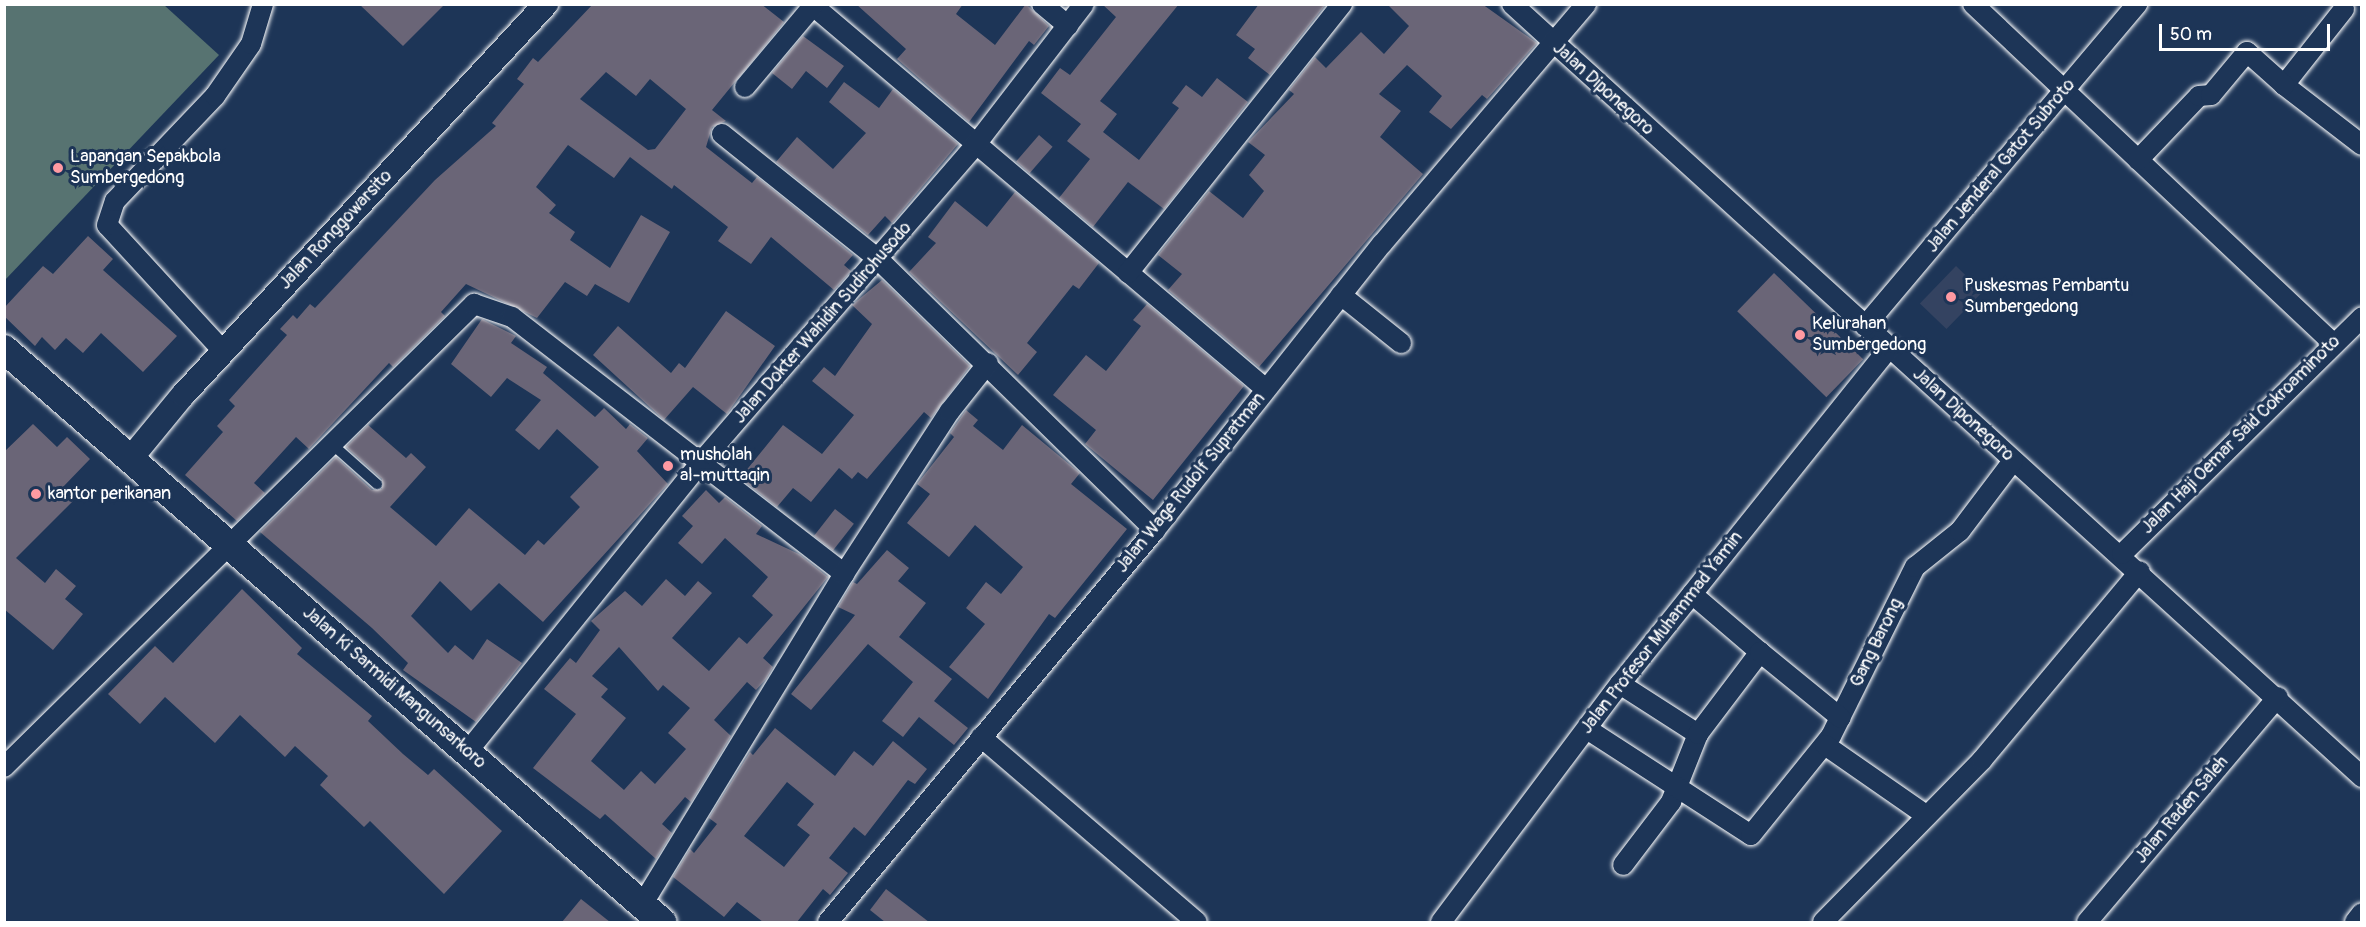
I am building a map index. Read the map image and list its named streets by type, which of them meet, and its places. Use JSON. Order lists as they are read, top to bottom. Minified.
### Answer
{"streets":{"main road":["Jalan Ki Sarmidi Mangunsarkoro"],"street":["Jalan Diponegoro","Jalan Jenderal Gatot Subroto","Jalan Ronggowarsito","Jalan Dokter Wahidin Sudirohusodo","Jalan Haji Oemar Said Cokroaminoto","Jalan Wage Rudolf Supratman","Jalan Profesor Muhammad Yamin","Gang Barong","Jalan Raden Saleh"]},"crossings":[["Jalan Diponegoro","Jalan Jenderal Gatot Subroto"],["Jalan Diponegoro","Jalan Haji Oemar Said Cokroaminoto"],["Jalan Diponegoro","Jalan Wage Rudolf Supratman"],["Jalan Diponegoro","Jalan Profesor Muhammad Yamin"],["Jalan Diponegoro","Gang Barong"],["Jalan Diponegoro","Jalan Raden Saleh"],["Jalan Ronggowarsito","Jalan Ki Sarmidi Mangunsarkoro"],["Jalan Dokter Wahidin Sudirohusodo","Jalan Ki Sarmidi Mangunsarkoro"]],"places":["Lapangan Sepakbola Sumbergedong","Puskesmas Pembantu Sumbergedong","Kelurahan Sumbergedong","musholah al-muttaqin","kantor perikanan"],"scale_bar":"50 m"}
